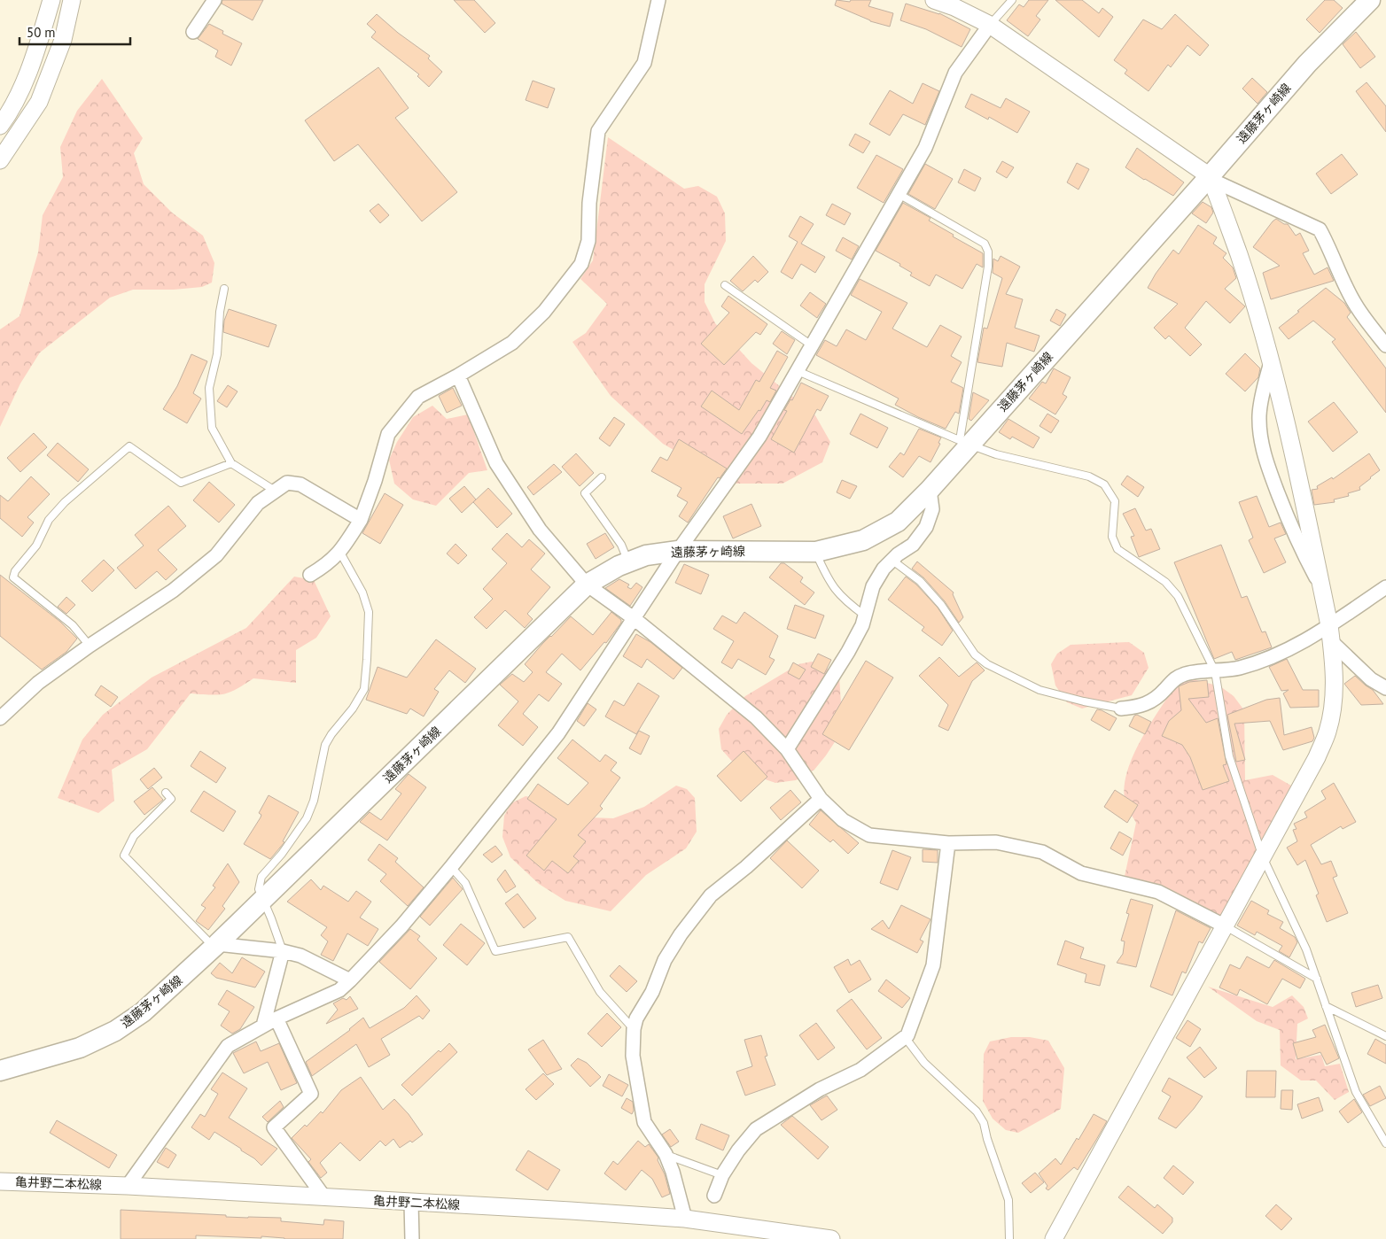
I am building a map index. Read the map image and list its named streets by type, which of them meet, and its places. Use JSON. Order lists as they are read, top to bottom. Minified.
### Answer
{"streets":{"main road":["遠藤茅ヶ崎線"],"street":["亀井野二本松線"]},"scale_bar":"50 m"}
